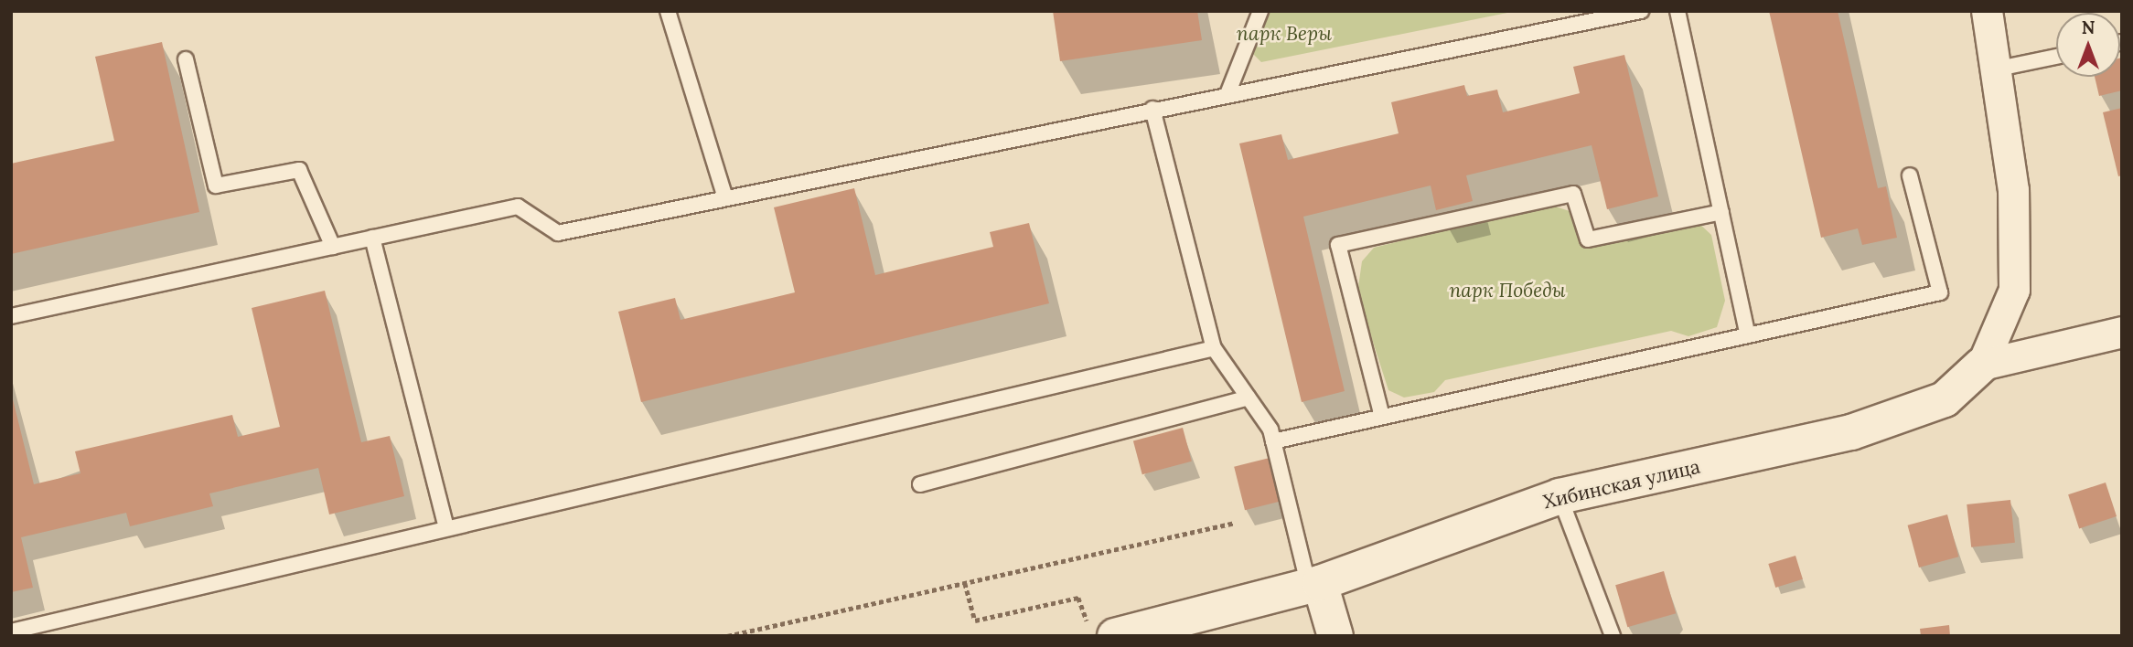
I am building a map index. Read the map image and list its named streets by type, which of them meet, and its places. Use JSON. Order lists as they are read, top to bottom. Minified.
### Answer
{"streets":{"street":["Хибинская улица"]},"parks":["парк Веры","парк Победы"],"north":"top"}
